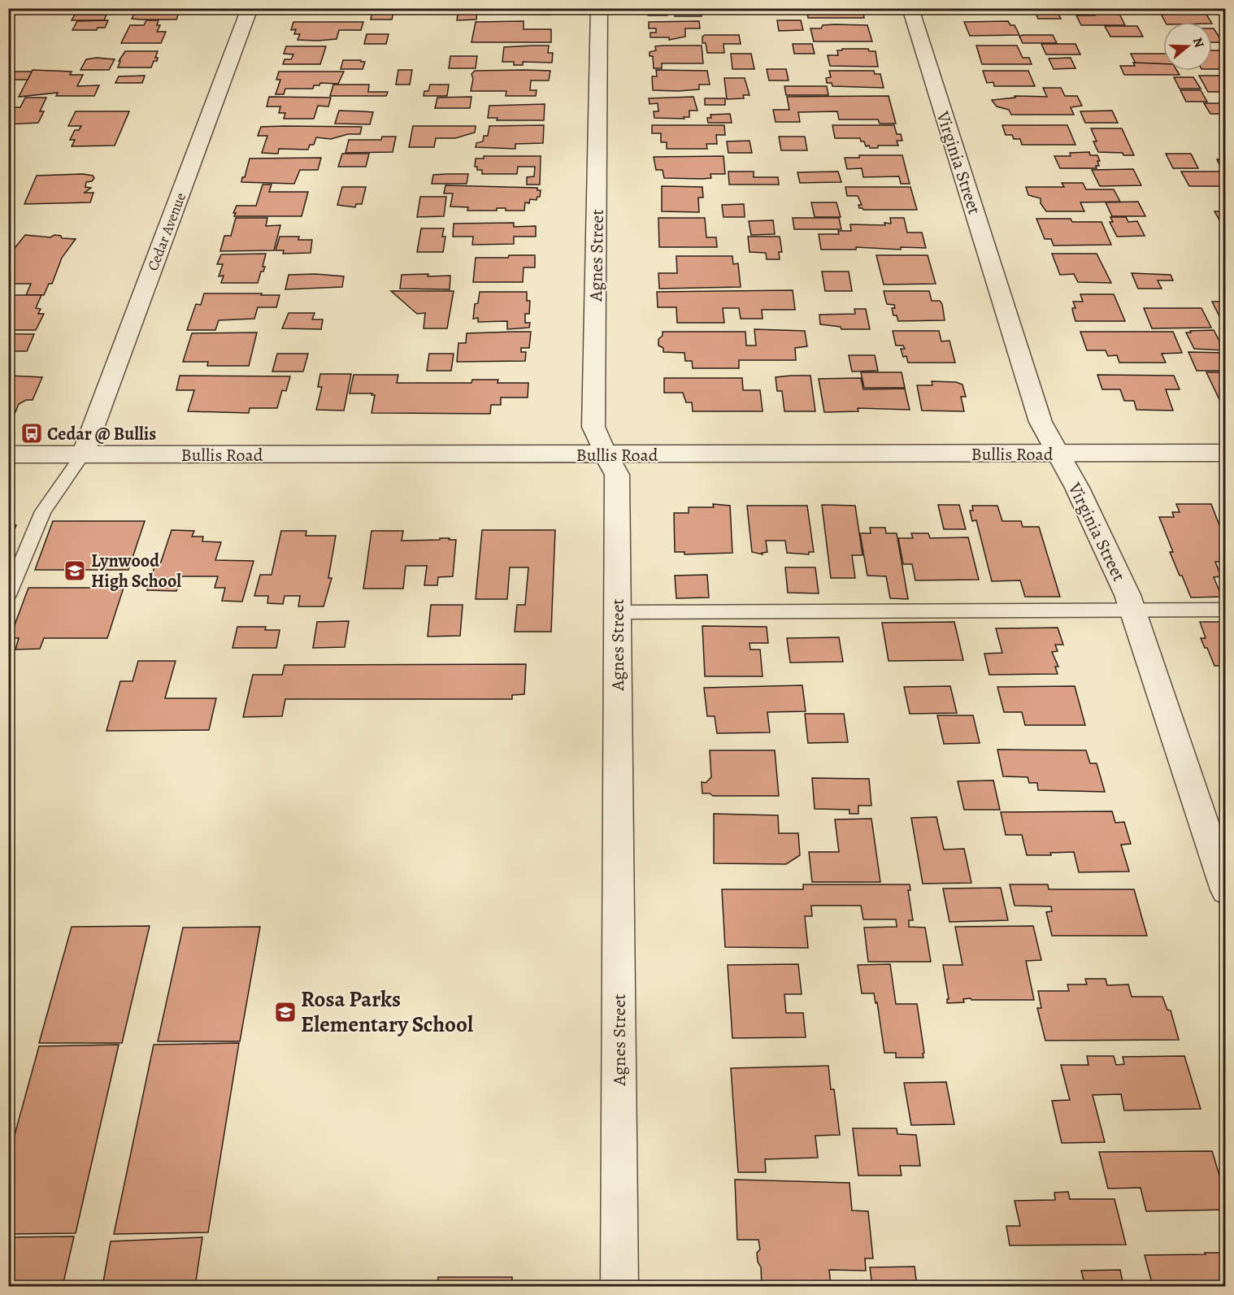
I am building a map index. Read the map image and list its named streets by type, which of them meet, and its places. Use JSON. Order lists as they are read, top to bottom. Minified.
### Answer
{"streets":{"street":["Virginia Street","Cedar Avenue","Agnes Street","Bullis Road"]},"crossings":[["Virginia Street","Bullis Road"],["Cedar Avenue","Bullis Road"],["Agnes Street","Bullis Road"]],"places":{"bus stop":["Cedar @ Bullis"],"school or university":["Lynwood High School","Rosa Parks Elementary School"]},"north":"right"}
